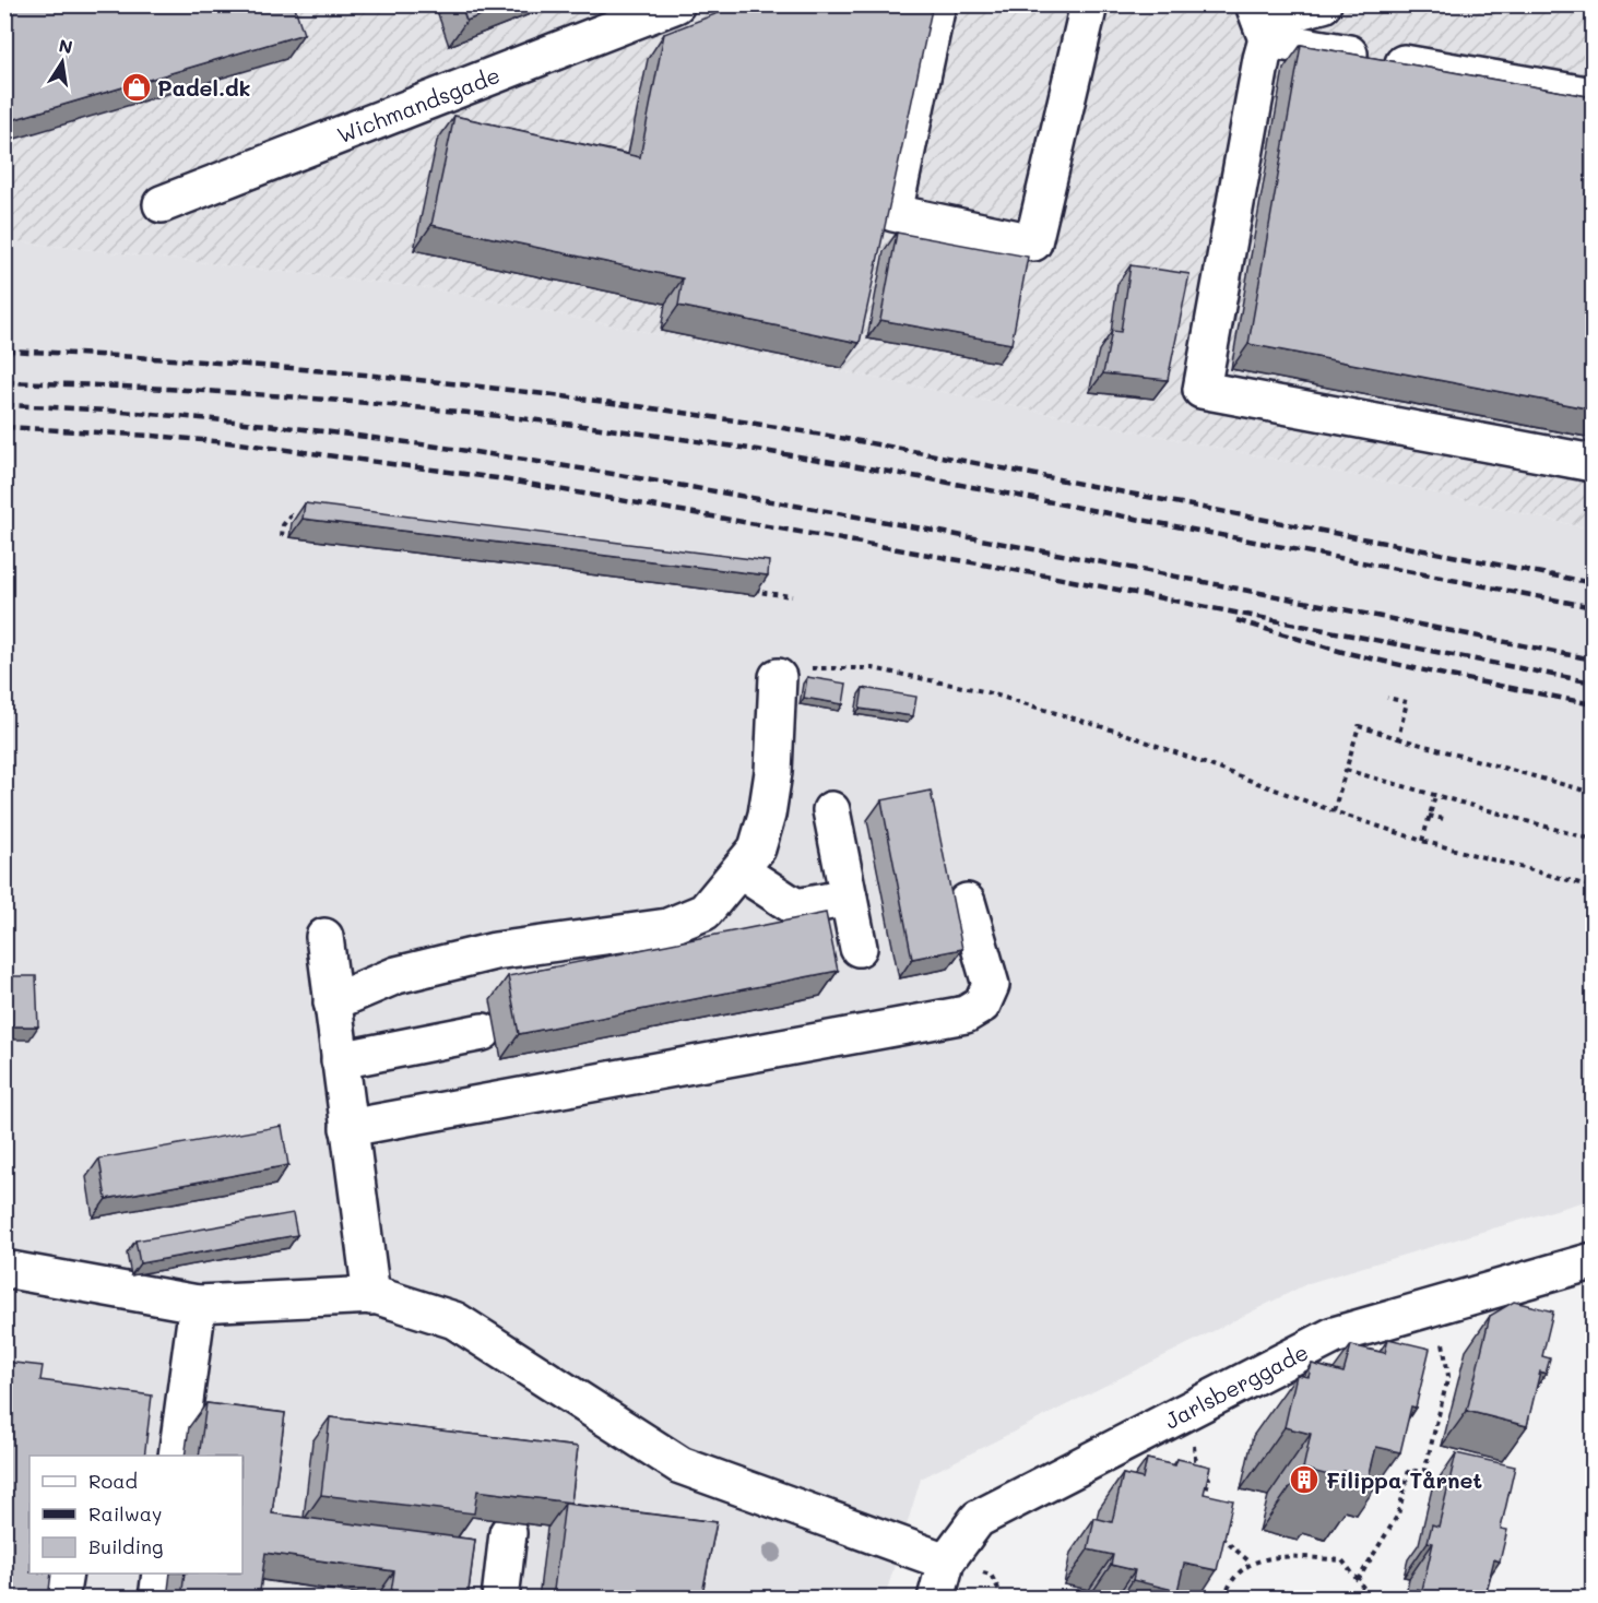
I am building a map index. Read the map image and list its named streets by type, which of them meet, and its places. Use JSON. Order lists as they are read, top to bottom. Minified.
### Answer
{"streets":{"street":["Wichmandsgade","Jarlsberggade"]},"places":{"shop":["Padel.dk"],"building":["Filippa Tårnet"]},"legend":["Road","Railway","Building"],"north":"top"}
